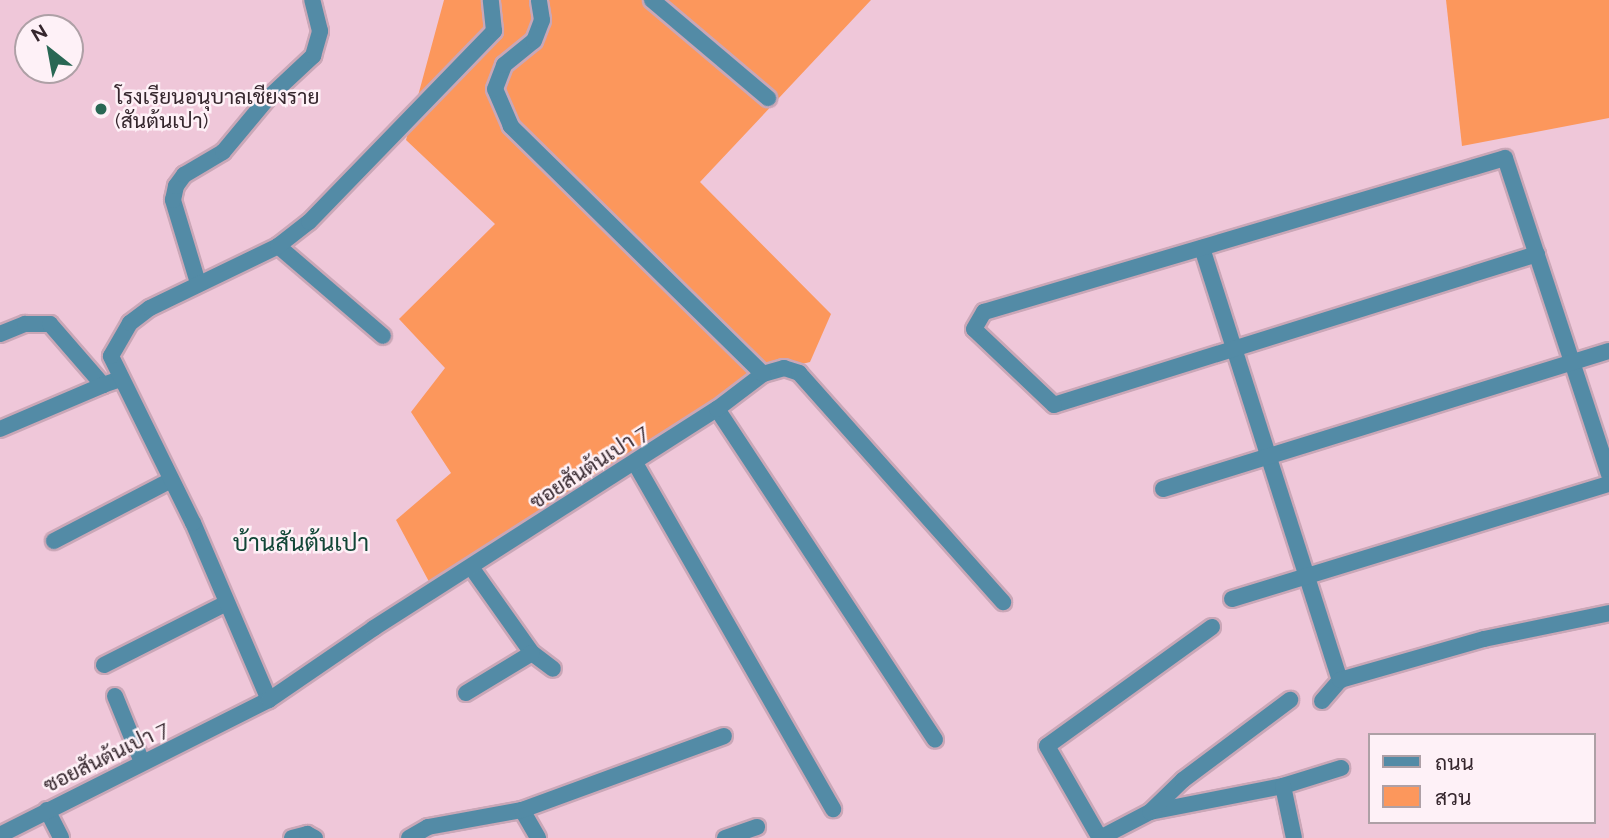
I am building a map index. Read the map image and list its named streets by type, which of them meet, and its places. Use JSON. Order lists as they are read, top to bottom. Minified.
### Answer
{"streets":{"street":["ซอยสันต้นเปา 7"]},"districts":["บ้านสันต้นเปา"],"places":["โรงเรียนอนุบาลเชียงราย (สันต้นเปา)"],"legend":["ถนน","สวน"],"north":"top left"}
